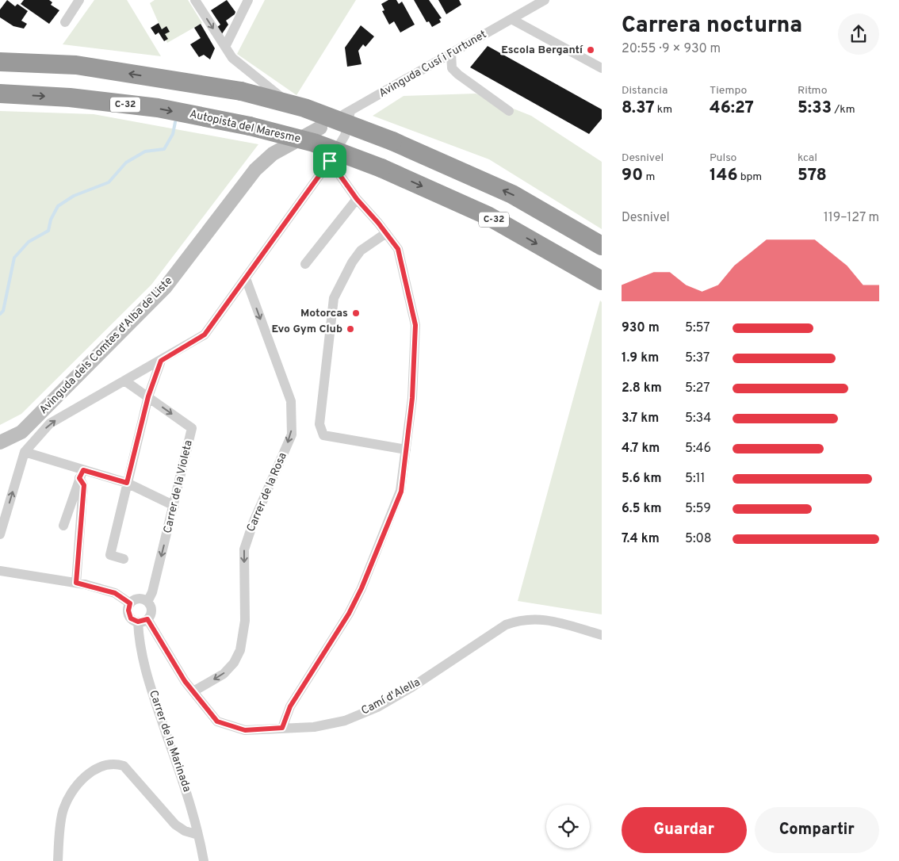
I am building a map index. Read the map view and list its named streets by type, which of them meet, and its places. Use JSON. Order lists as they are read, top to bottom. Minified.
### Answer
{"streets":{"highway":["C-32","Autopista del Maresme"],"street":["Avinguda Cusí i Furtunet","Avinguda dels Comtes d'Alba de Liste","Carrer de la Violeta","Carrer de la Rosa","Camí d'Alella","Carrer de la Marinada"]},"crossings":[["Avinguda Cusí i Furtunet","Avinguda dels Comtes d'Alba de Liste"],["Carrer de la Violeta","Camí d'Alella"],["Carrer de la Violeta","Carrer de la Marinada"],["Carrer de la Rosa","Camí d'Alella"],["Camí d'Alella","Carrer de la Marinada"]],"one_way":["Carrer de la Rosa"],"places":["Escola Bergantí","Motorcas","Evo Gym Club"],"page":{"heading":["Carrera nocturna","20:55 · 9 × 930 m"],"stats":[["Distancia","8.37 km"],["Tiempo","46:27"],["Ritmo","5:33 /km"],["Desnivel","90 m"],["Pulso","146 bpm"],["kcal","578"]],"chart":["Desnivel","119–127 m"],"list":[{"name":"930 m","note":"5:57"},{"name":"1.9 km","note":"5:37"},{"name":"2.8 km","note":"5:27"},{"name":"3.7 km","note":"5:34"},{"name":"4.7 km","note":"5:46"},{"name":"5.6 km","note":"5:11"},{"name":"6.5 km","note":"5:59"},{"name":"7.4 km","note":"5:08"}],"buttons":["Guardar","Compartir"]}}
